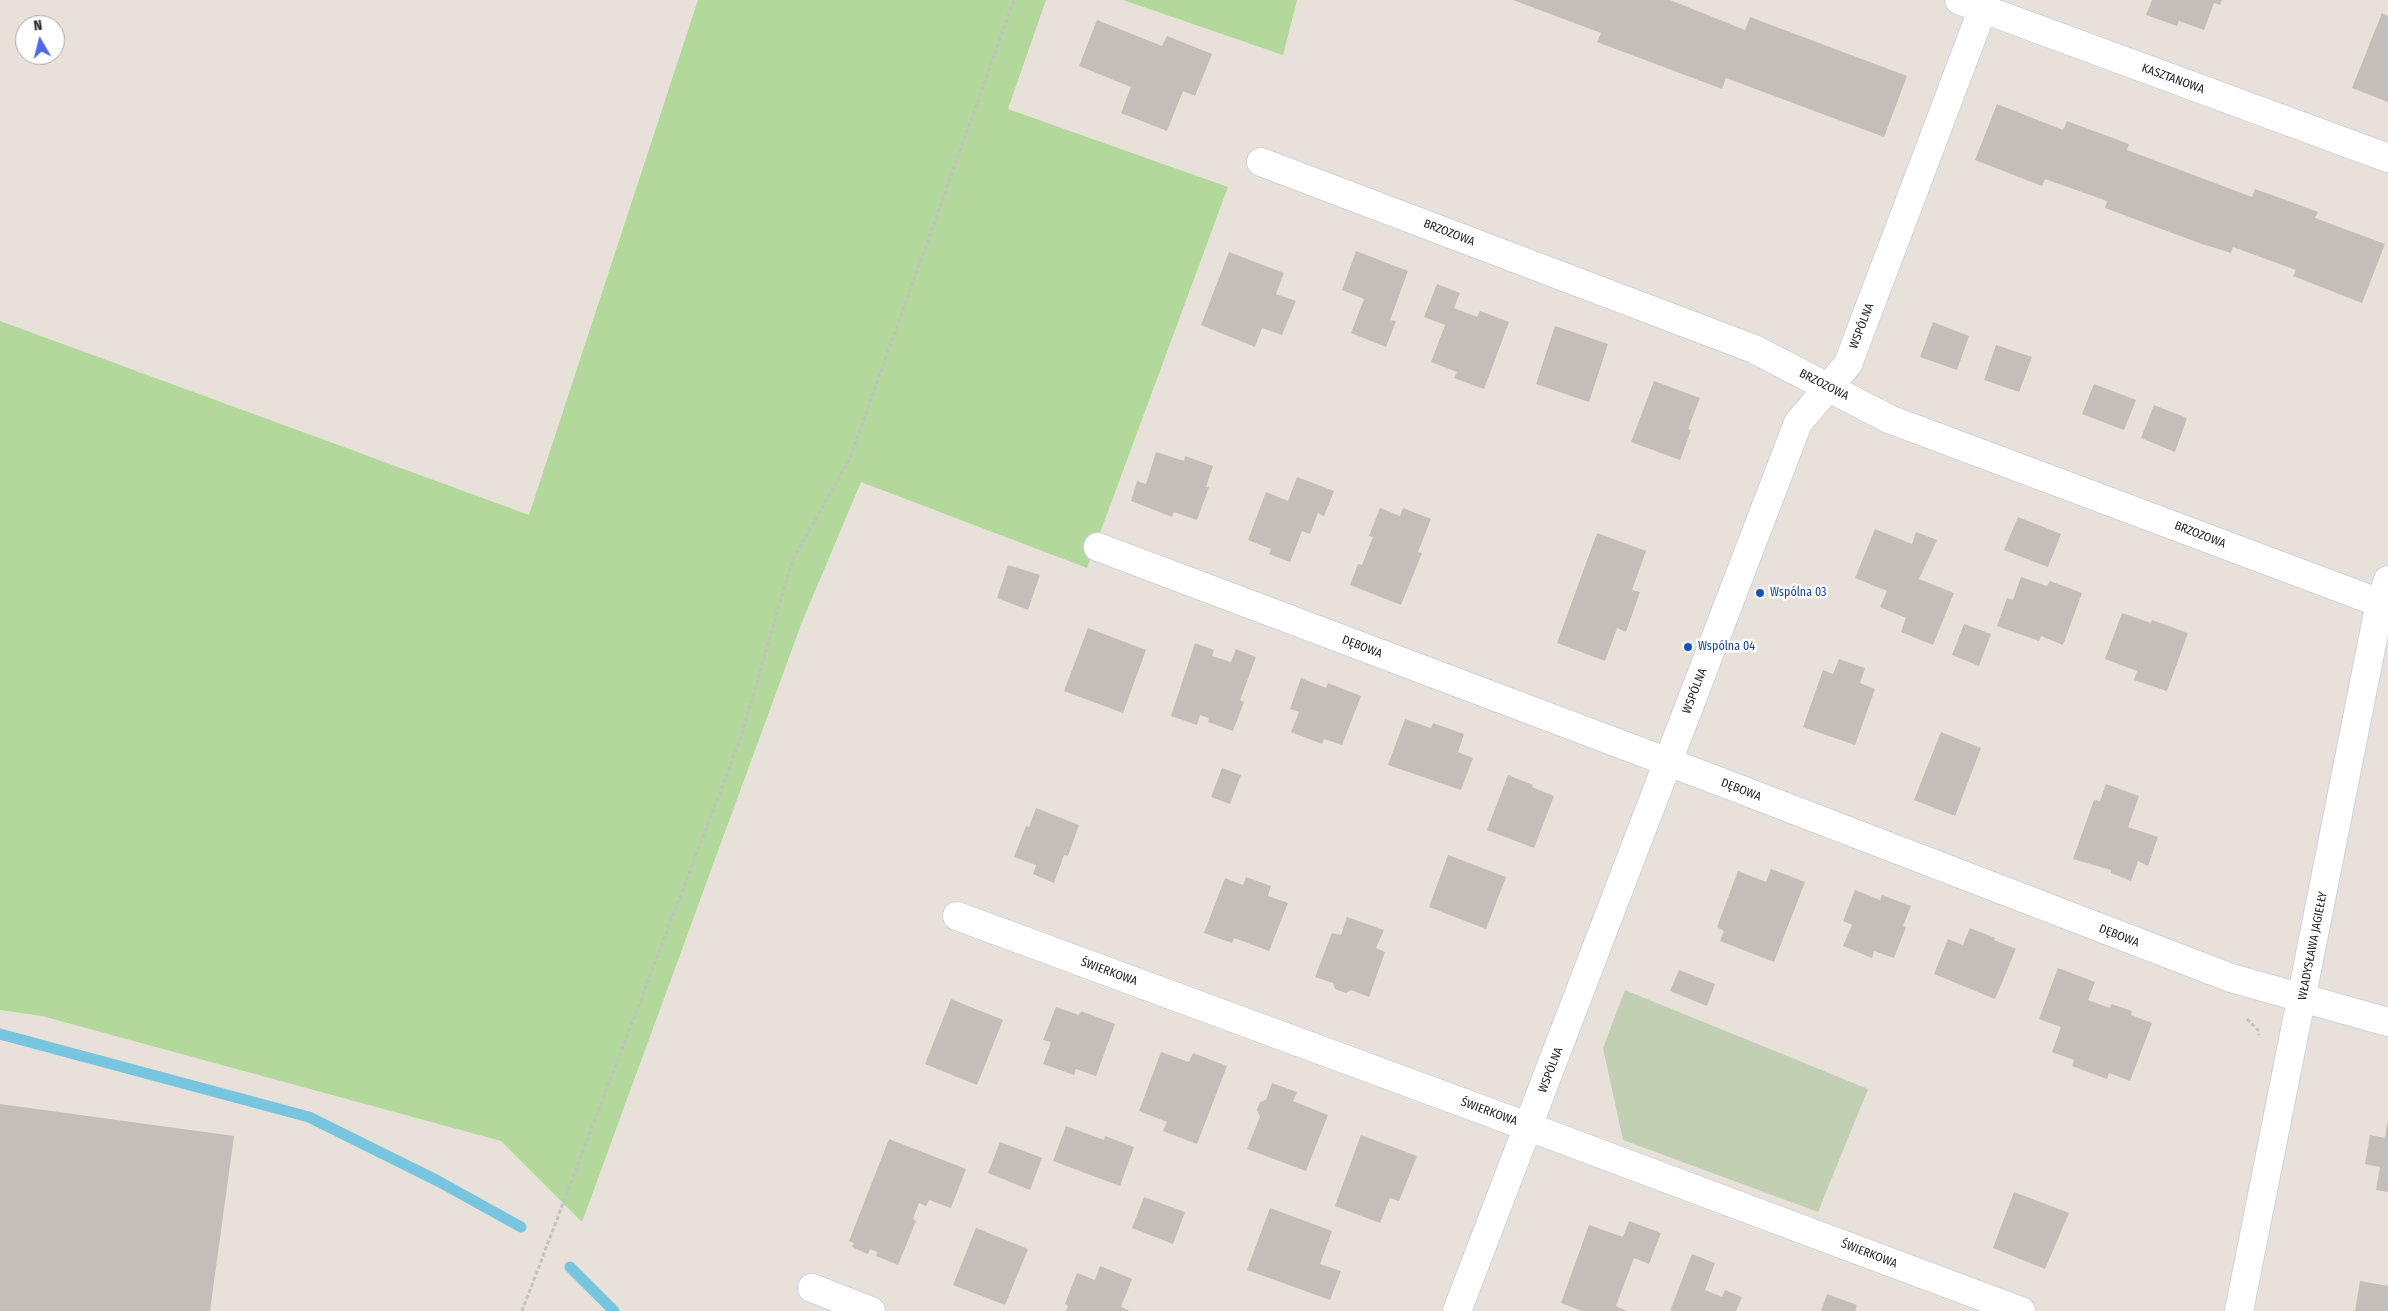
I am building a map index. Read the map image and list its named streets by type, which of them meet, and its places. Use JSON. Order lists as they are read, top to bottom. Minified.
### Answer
{"streets":{"street":["KASZTANOWA","BRZOZOWA","WSPÓLNA","DĘBOWA","WŁADYSŁAWA JAGIEŁŁY","ŚWIERKOWA"]},"crossings":[["KASZTANOWA","WSPÓLNA"],["BRZOZOWA","WSPÓLNA"],["BRZOZOWA","WŁADYSŁAWA JAGIEŁŁY"],["WSPÓLNA","DĘBOWA"],["WSPÓLNA","ŚWIERKOWA"],["DĘBOWA","WŁADYSŁAWA JAGIEŁŁY"]],"places":["Wspólna 03","Wspólna 04"],"north":"top"}
